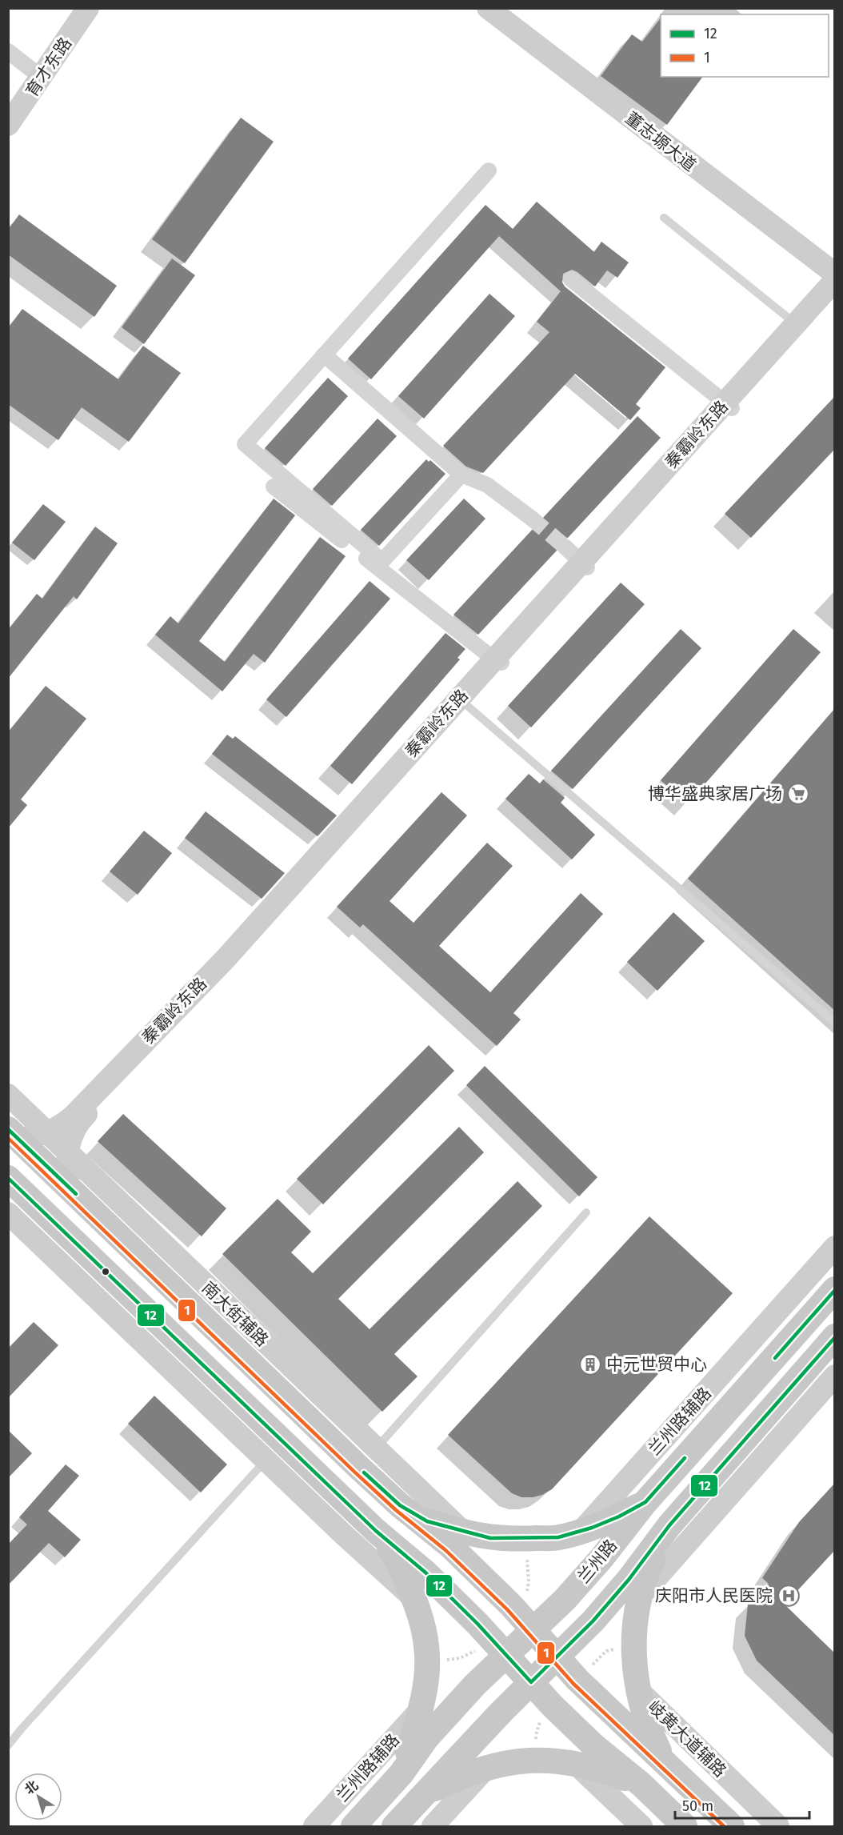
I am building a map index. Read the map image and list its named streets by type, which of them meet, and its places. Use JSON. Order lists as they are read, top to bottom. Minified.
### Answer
{"streets":{"main road":["兰州路"],"street":["育才东路","董志塬大道","秦霸岭东路","南大街辅路","兰州路辅路","岐黄大道辅路"]},"crossings":[["秦霸岭东路","南大街辅路"]],"places":{"supermarket":["博华盛典家居广场"],"building":["中元世贸中心"],"hospital":["庆阳市人民医院"]},"lines":["transit line 12","transit line 1"],"legend":["12","1"],"scale_bar":"50 m","north":"top left"}
